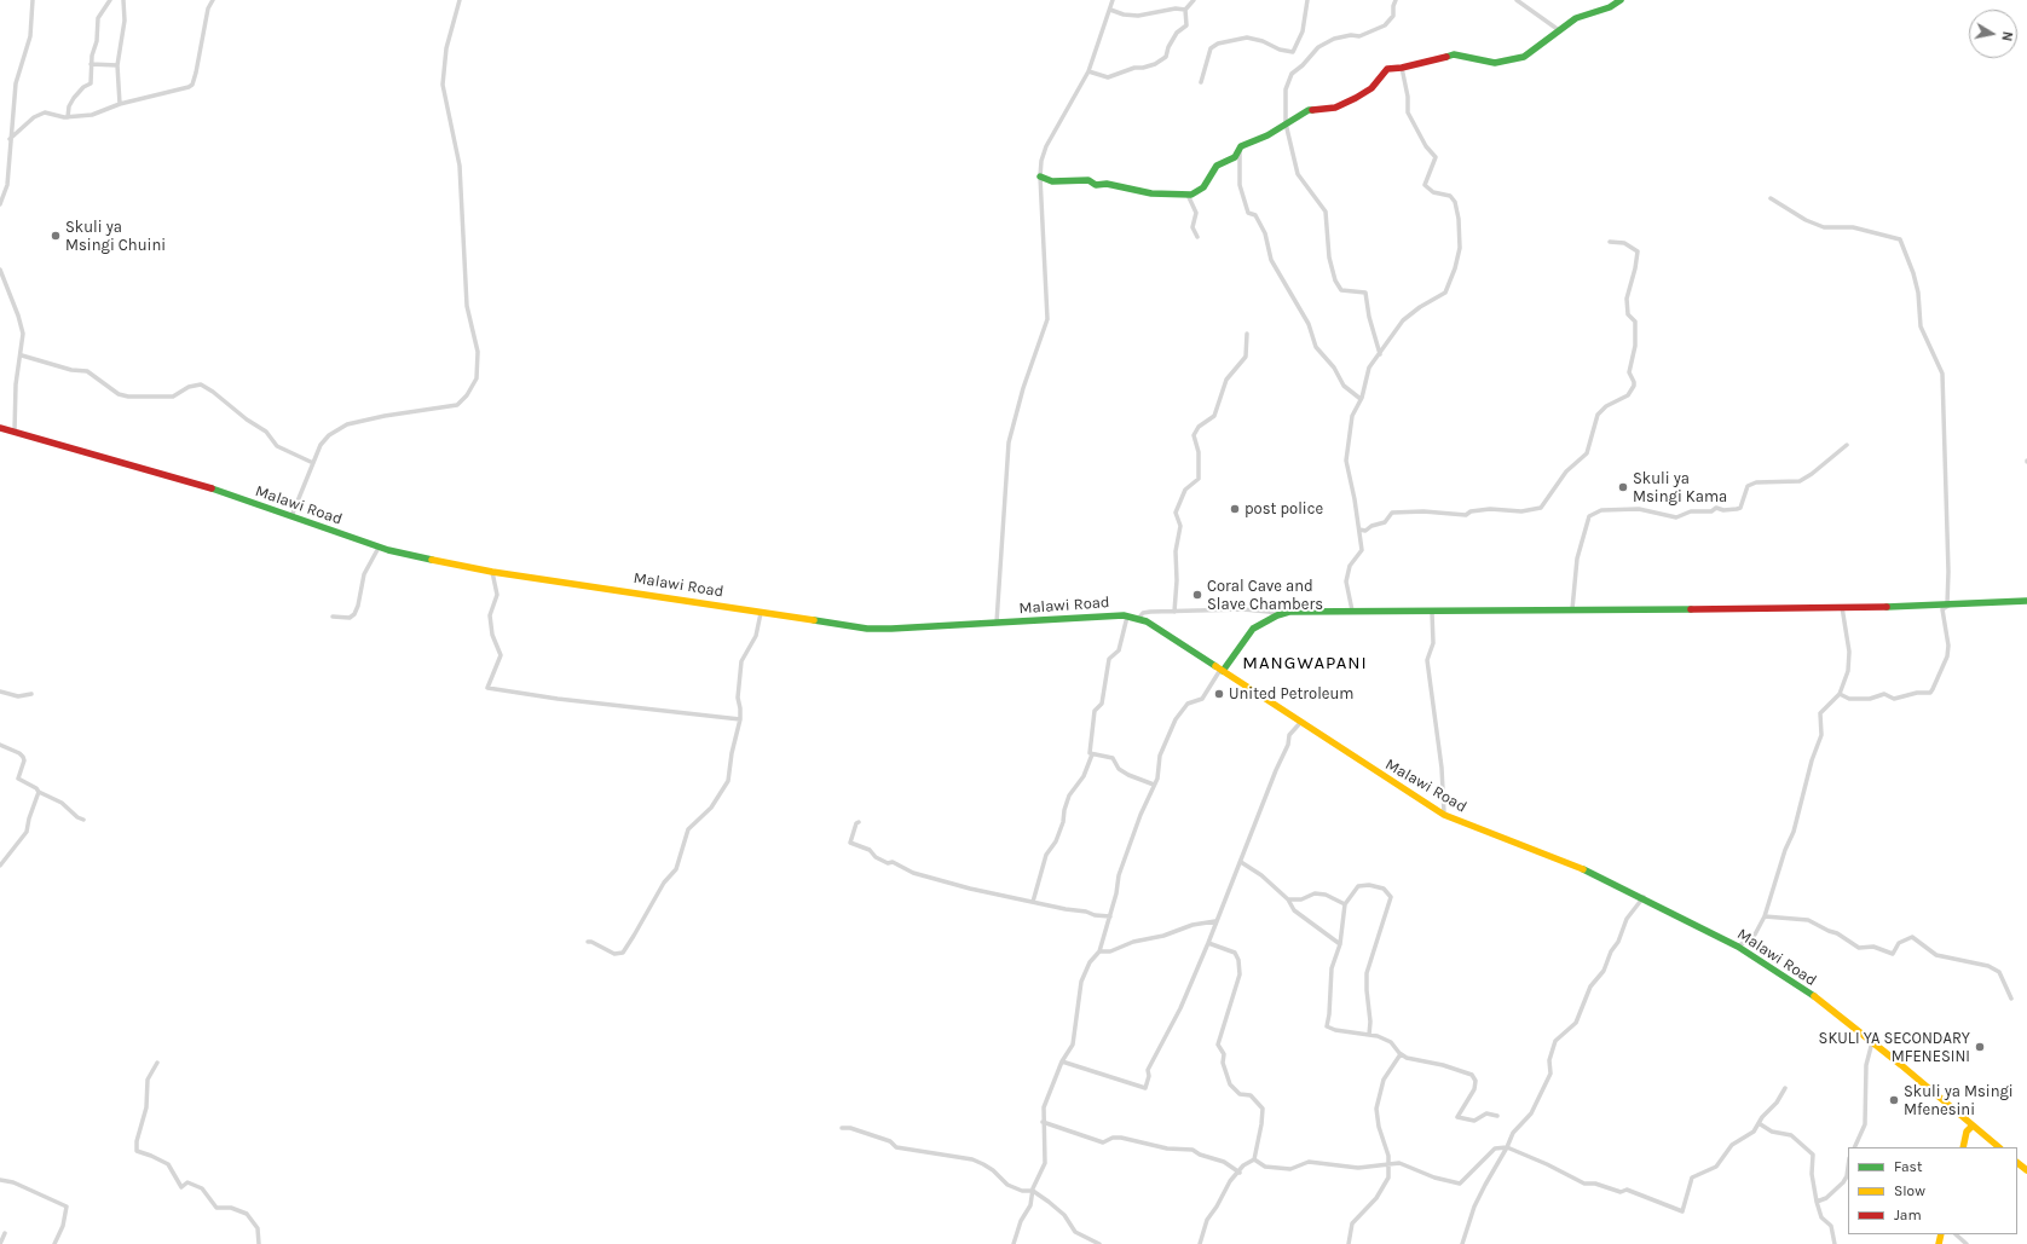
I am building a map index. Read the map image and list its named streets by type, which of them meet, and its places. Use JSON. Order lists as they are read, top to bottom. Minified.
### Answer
{"streets":{"main road":["Malawi Road"]},"districts":["MANGWAPANI"],"places":["Skuli ya Msingi Chuini","Skuli ya Msingi Kama","post police","Coral Cave and Slave Chambers","United Petroleum","SKULI YA SECONDARY MFENESINI","Skuli ya Msingi Mfenesini"],"legend":["Fast","Slow","Jam"],"north":"right"}
